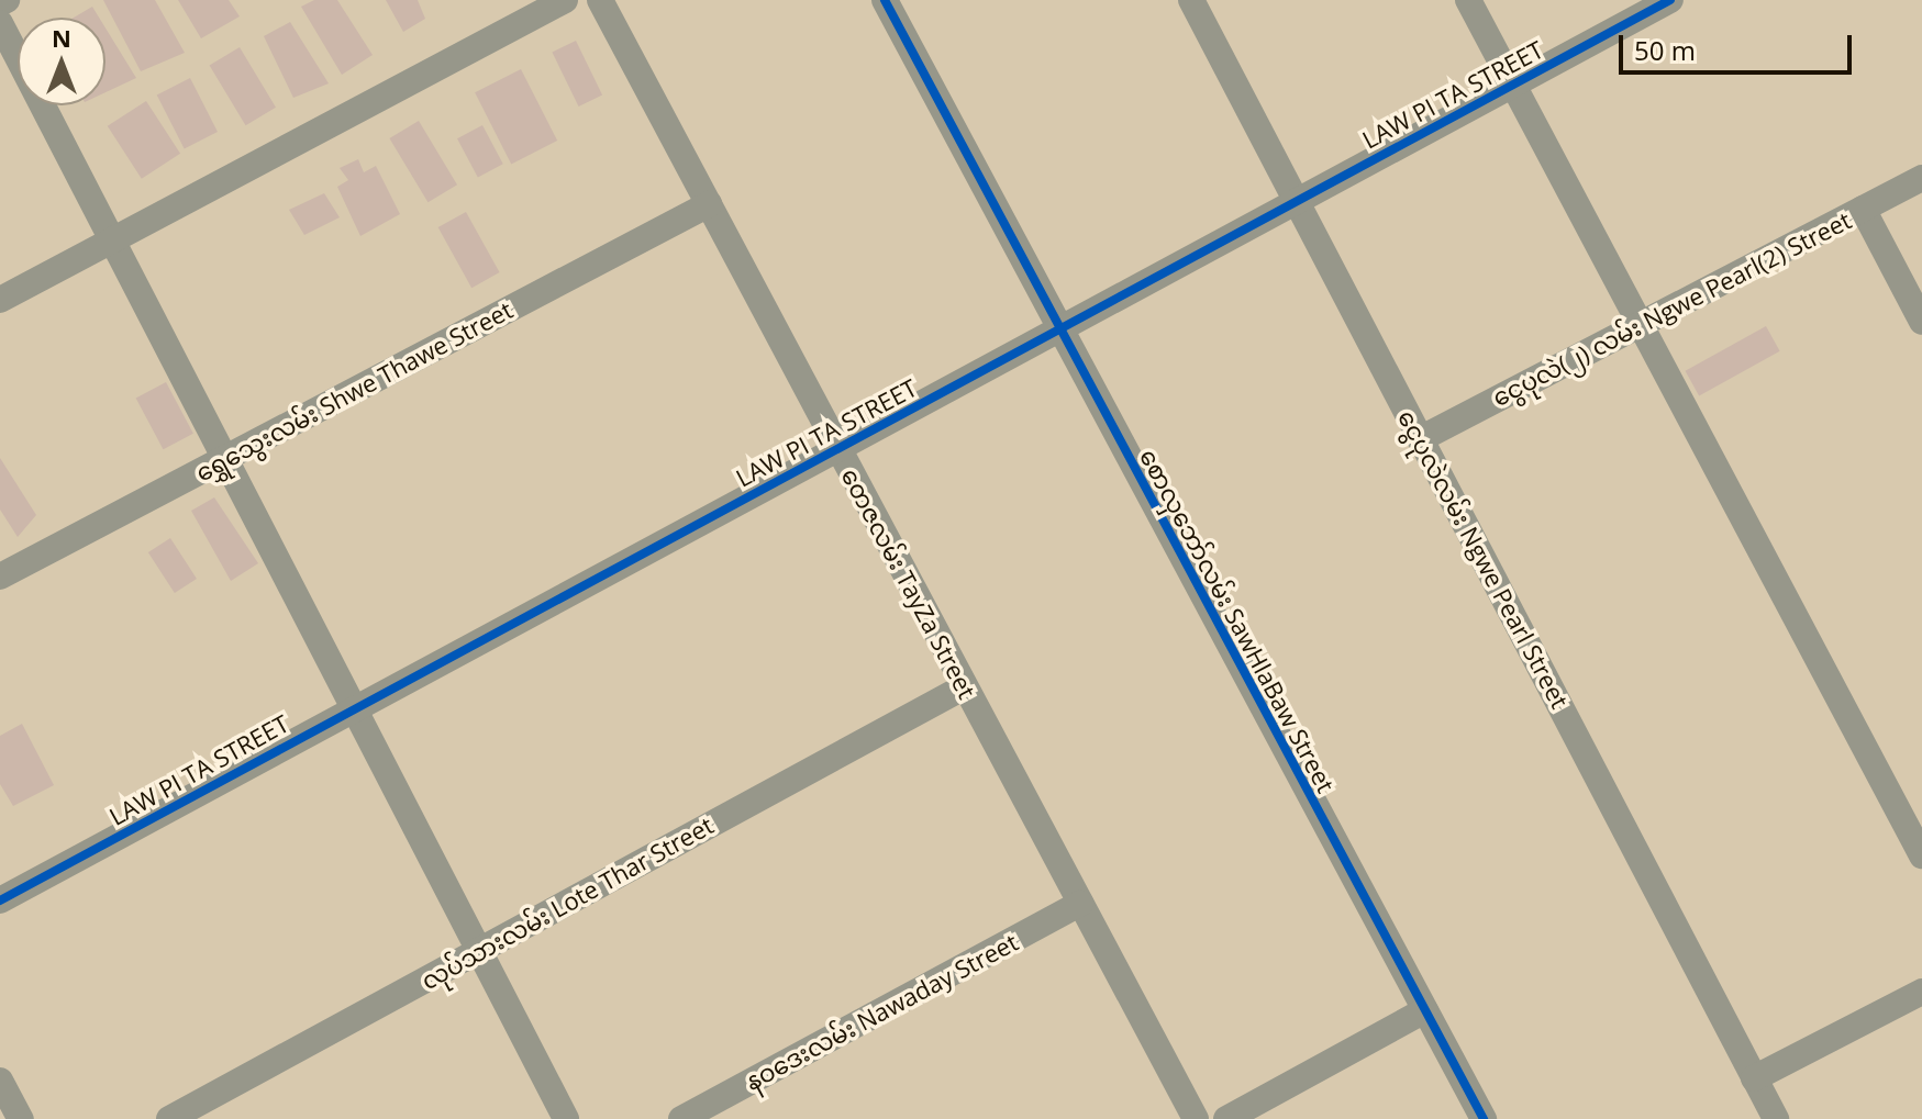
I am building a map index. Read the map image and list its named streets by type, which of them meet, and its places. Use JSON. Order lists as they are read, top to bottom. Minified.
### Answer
{"streets":{"street":["LAW PI TA STREET","ငွေပုလဲ(၂) လမ်း Ngwe Pearl(2) Street","ရွှေသွေးလမ်း Shwe Thawe Street","ငွေပုလဲလမ်း Ngwe Pearl Street","တေဇလမ်း TayZa Street","စောလှဘော်လမ်း SawHlaBaw Street","လုပ်သားလမ်း Lote Thar Street","နဝဒေးလမ်း Nawaday Street"]},"crossings":[["LAW PI TA STREET","ငွေပုလဲလမ်း Ngwe Pearl Street"],["LAW PI TA STREET","တေဇလမ်း TayZa Street"],["LAW PI TA STREET","စောလှဘော်လမ်း SawHlaBaw Street"],["ငွေပုလဲ(၂) လမ်း Ngwe Pearl(2) Street","ငွေပုလဲလမ်း Ngwe Pearl Street"],["ရွှေသွေးလမ်း Shwe Thawe Street","တေဇလမ်း TayZa Street"],["တေဇလမ်း TayZa Street","လုပ်သားလမ်း Lote Thar Street"],["တေဇလမ်း TayZa Street","နဝဒေးလမ်း Nawaday Street"]],"scale_bar":"50 m","north":"top"}
